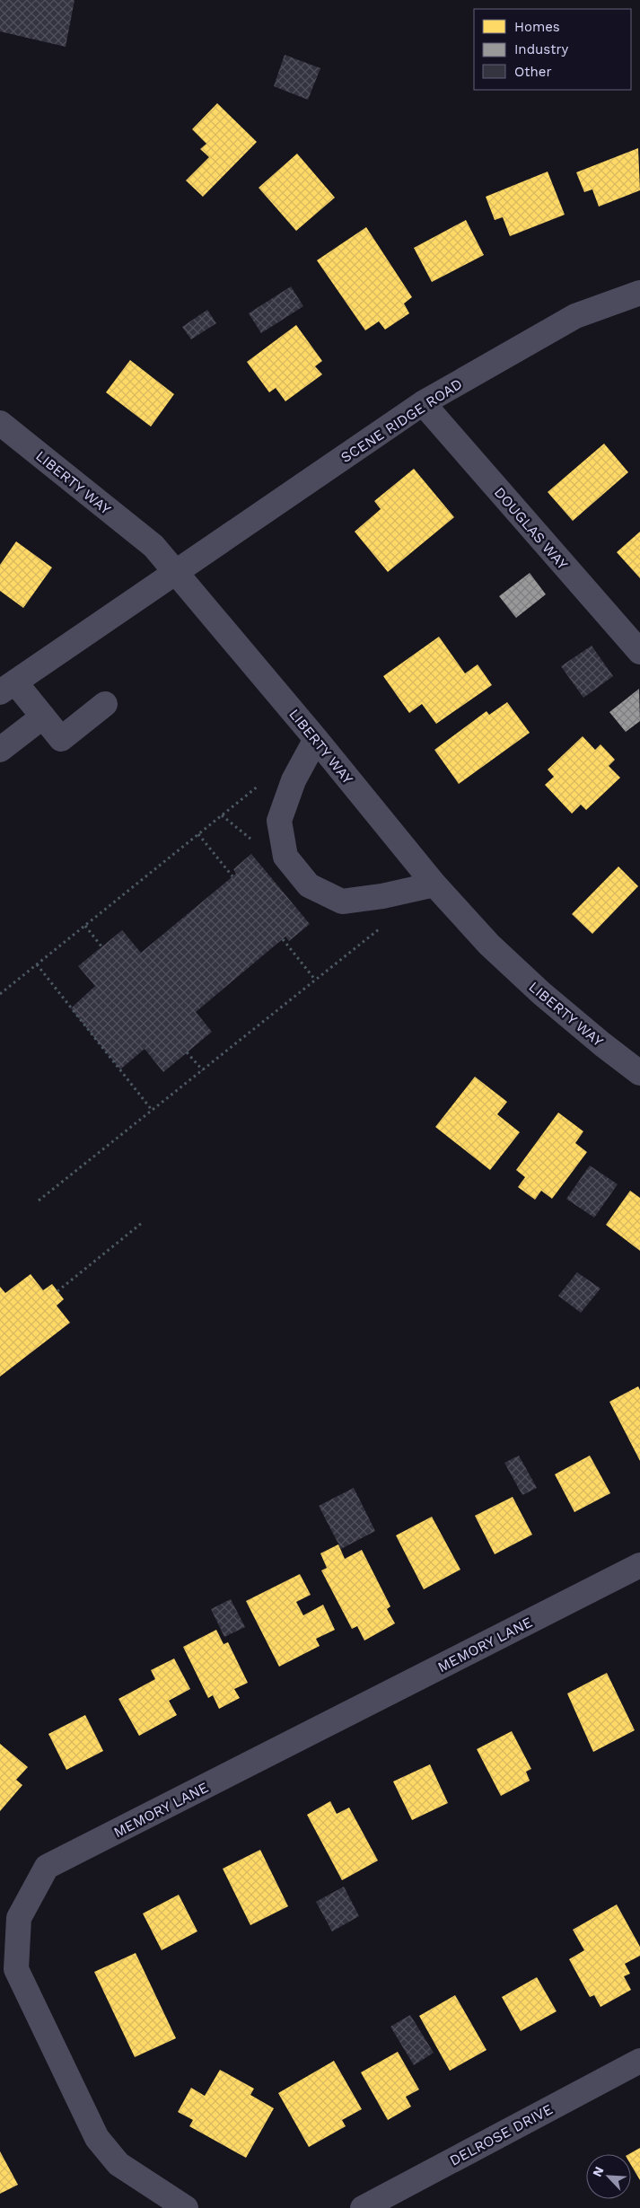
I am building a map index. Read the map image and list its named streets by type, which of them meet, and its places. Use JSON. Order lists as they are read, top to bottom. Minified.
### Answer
{"streets":{"street":["SCENE RIDGE ROAD","LIBERTY WAY","DOUGLAS WAY","MEMORY LANE","DELROSE DRIVE"]},"crossings":[["SCENE RIDGE ROAD","LIBERTY WAY"],["SCENE RIDGE ROAD","DOUGLAS WAY"]],"legend":["Homes","Industry","Other"],"north":"top left"}
